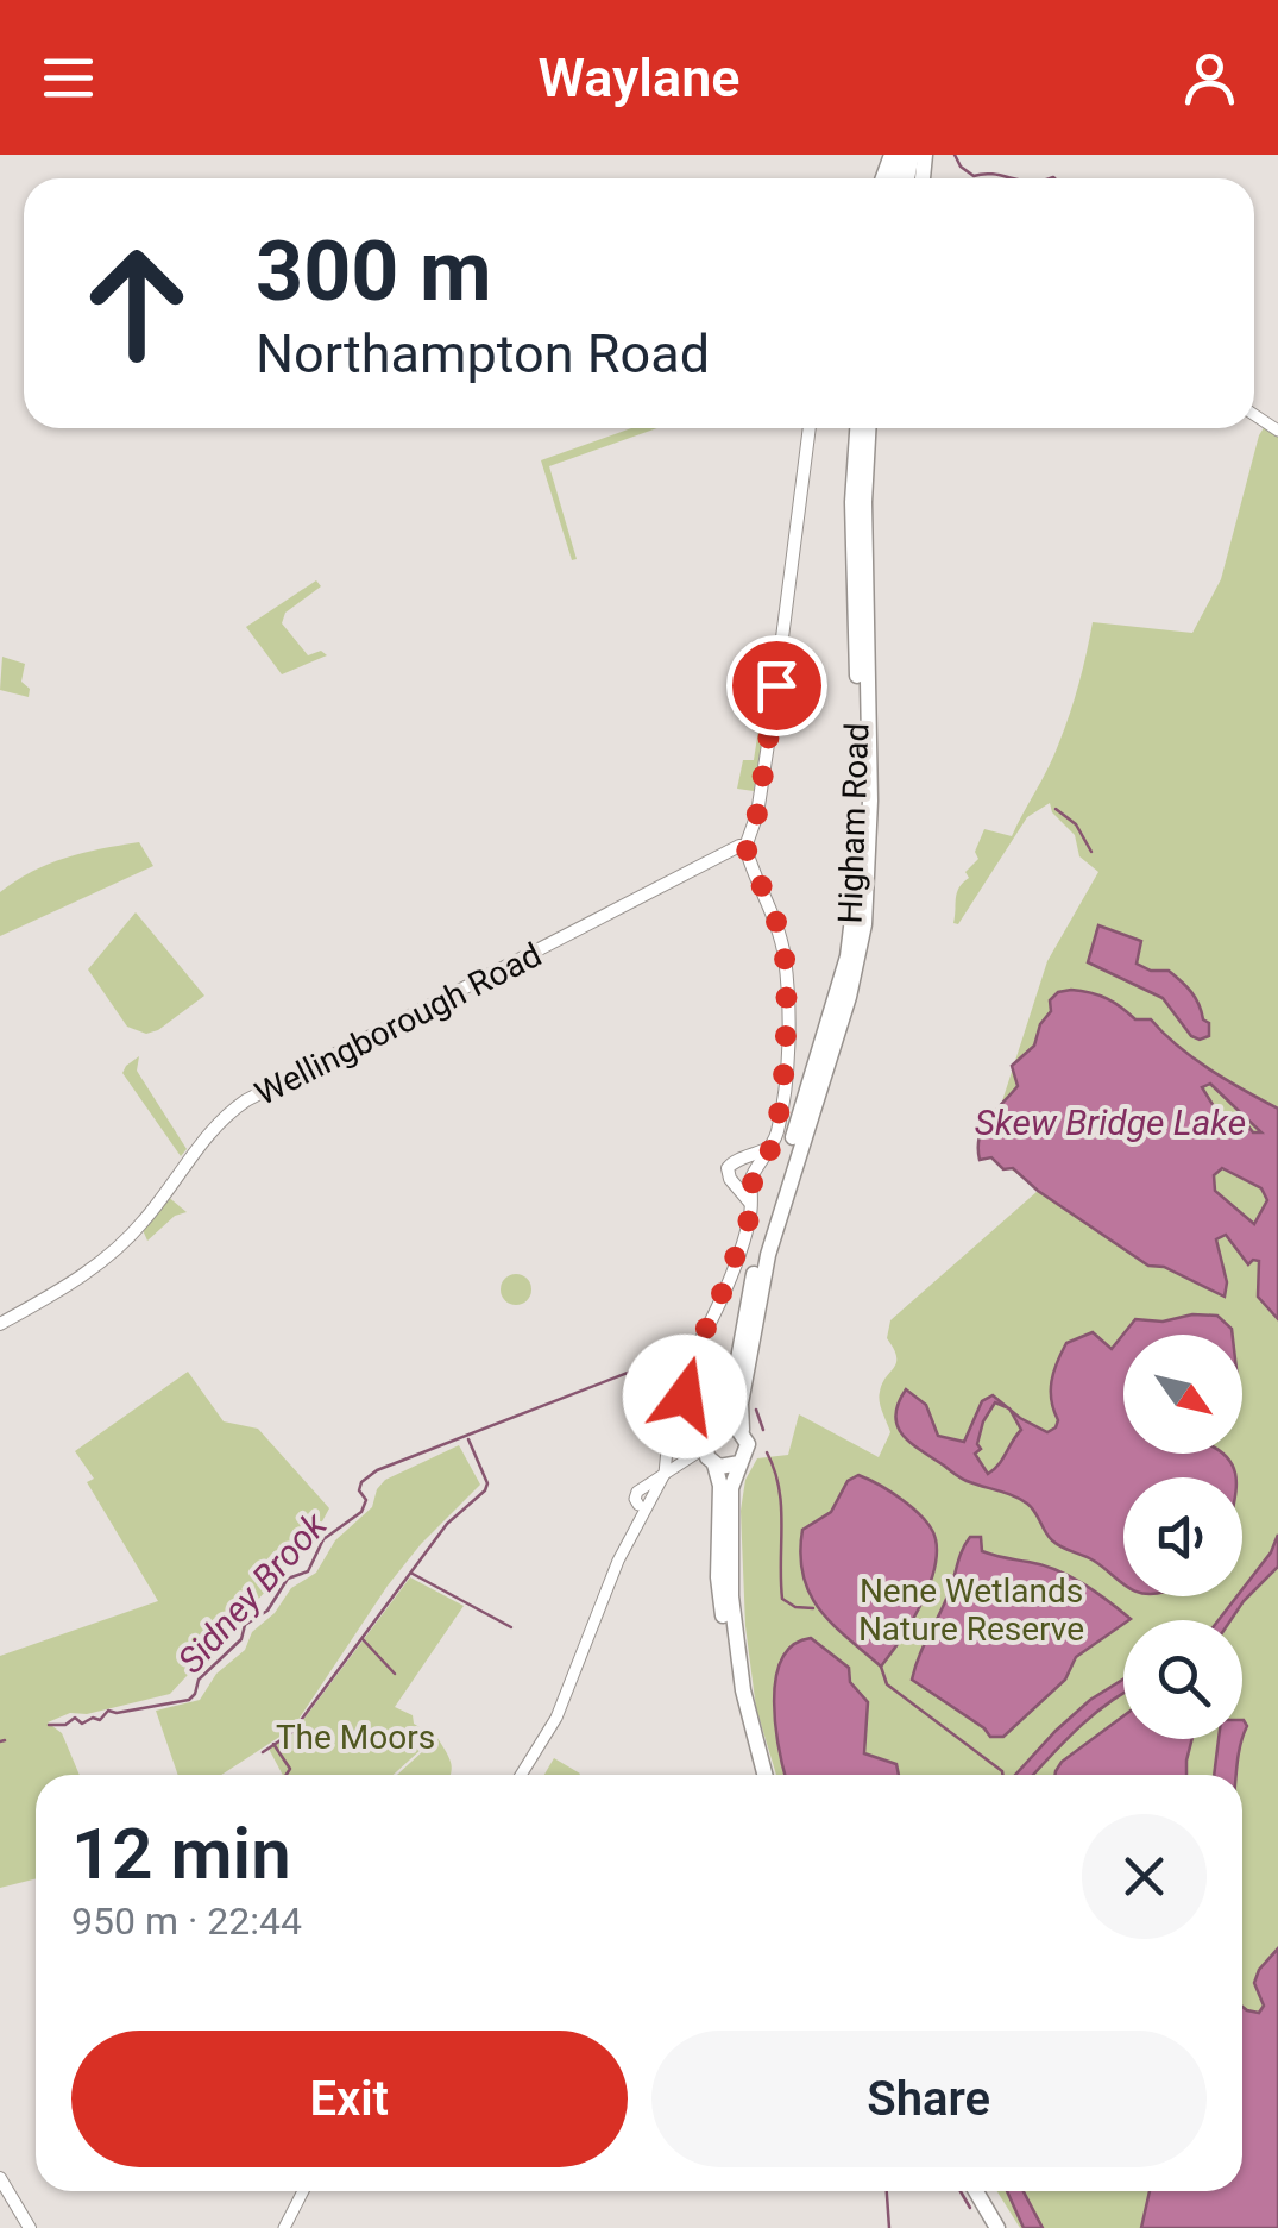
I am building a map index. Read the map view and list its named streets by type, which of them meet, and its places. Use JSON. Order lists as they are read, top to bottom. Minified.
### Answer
{"streets":{"highway":["Higham Road"],"main road":["Wellingborough Road"]},"water":["Skew Bridge Lake","Sidney Brook"],"parks":["Nene Wetlands Nature Reserve","The Moors"],"north":"bottom right","page":{"header":"Waylane","turn":["300 m","Northampton Road"],"heading":["12 min","950 m · 22:44"],"buttons":["Exit","Share"]}}
